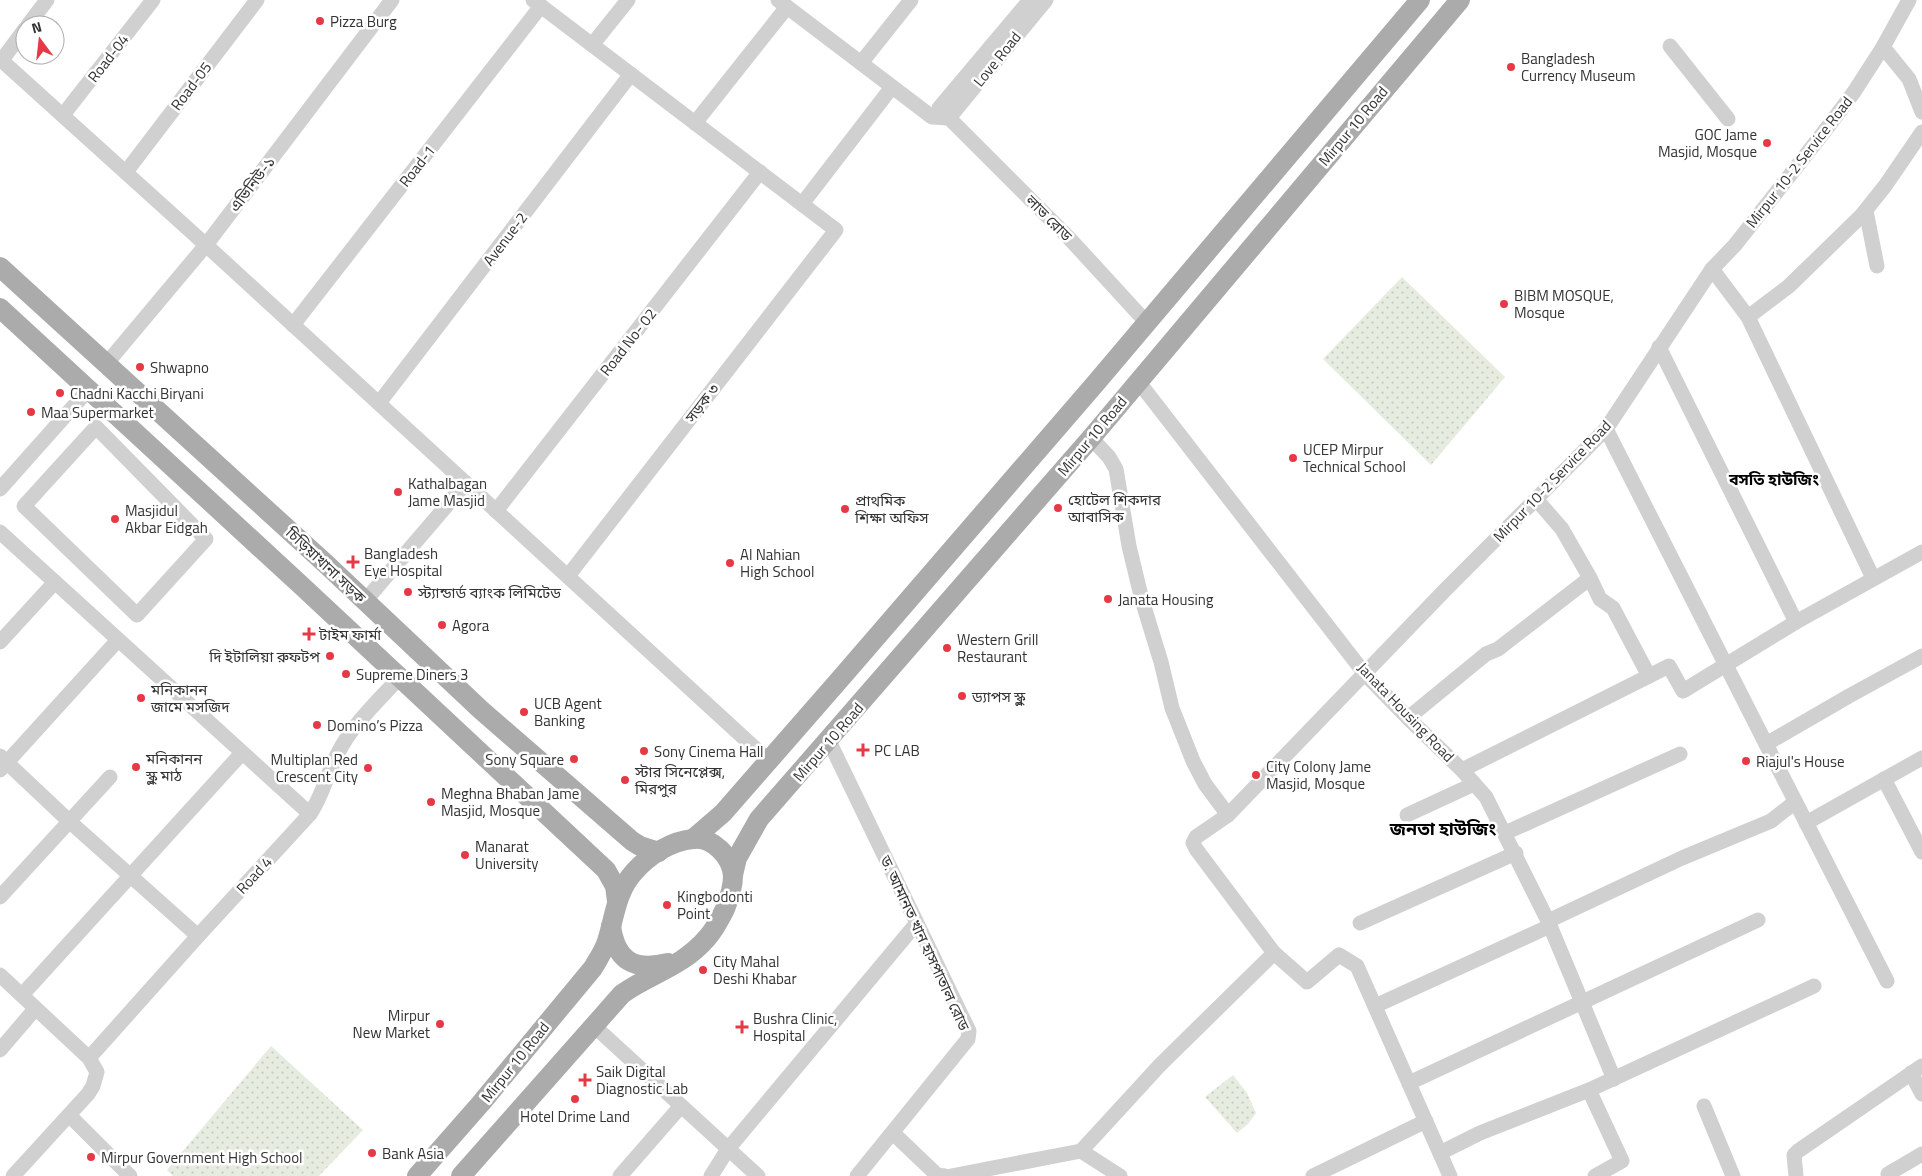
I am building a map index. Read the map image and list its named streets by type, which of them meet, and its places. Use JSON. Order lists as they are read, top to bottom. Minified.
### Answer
{"streets":{"main road":["Mirpur 10 Road","চিড়িয়াখানা সড়ক"],"street":["Road-04","Love Road","Road-05","Mirpur 10-2 Service Road","Road-1","এভিনিউ-১","লাভ রোড","Avenue-2","Road No- 02","সড়ক ৩","Janata Housing Road","Road 4","ড. আমানত খান হাসপাতাল রোড"]},"crossings":[["Love Road","লাভ রোড"],["Mirpur 10 Road","লাভ রোড"],["Mirpur 10 Road","চিড়িয়াখানা সড়ক"],["Mirpur 10 Road","Janata Housing Road"],["Mirpur 10 Road","ড. আমানত খান হাসপাতাল রোড"],["Mirpur 10-2 Service Road","Janata Housing Road"],["এভিনিউ-১","চিড়িয়াখানা সড়ক"]],"districts":["বসতি হাউজিং","জনতা হাউজিং"],"places":{"other":["Pizza Burg","Bangladesh Currency Museum","GOC Jame Masjid, Mosque","BIBM MOSQUE, Mosque","Shwapno","Chadni Kacchi Biryani","Maa Supermarket","UCEP Mirpur Technical School","Kathalbagan Jame Masjid","হোটেল শিকদার আবাসিক","প্রাথমিক শিক্ষা অফিস","Masjidul Akbar Eidgah","Al Nahian High School","স্ট্যান্ডার্ড ব্যাংক লিমিটেড","Janata Housing","Agora","Western Grill Restaurant","দি ইটালিয়া রুফটপ","Supreme Diners 3","ড্যাপস স্কুল","মনিকানন জামে মসজিদ","UCB Agent Banking","Domino’s Pizza","Sony Cinema Hall","Sony Square","Riajul's House","মনিকানন স্কুল মাঠ","Multiplan Red Crescent City","City Colony Jame Masjid, Mosque","স্টার সিনেপ্লেক্স, মিরপুর","Meghna Bhaban Jame Masjid, Mosque","Manarat University","Kingbodonti Point","City Mahal Deshi Khabar","Mirpur New Market","Hotel Drime Land","Bank Asia","Mirpur Government High School"],"health":["Bangladesh Eye Hospital","টাইম ফার্মা","PC LAB","Bushra Clinic, Hospital","Saik Digital Diagnostic Lab"]},"north":"top"}
